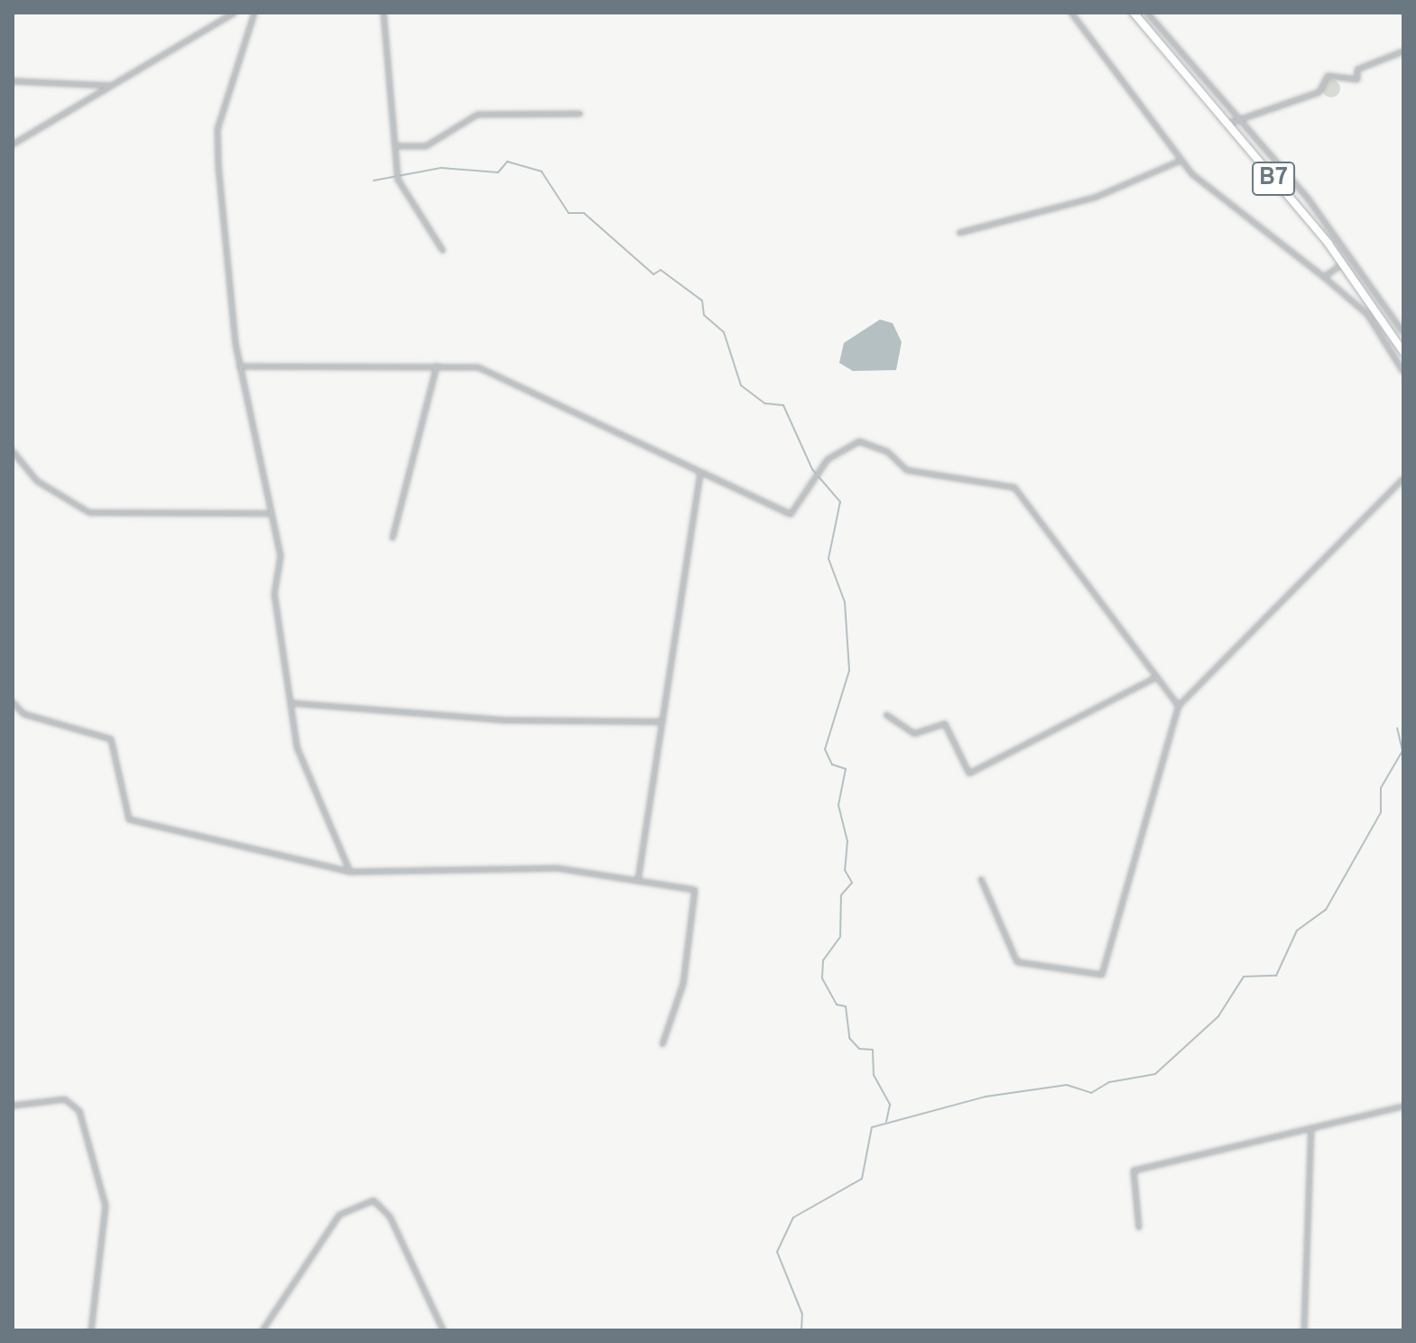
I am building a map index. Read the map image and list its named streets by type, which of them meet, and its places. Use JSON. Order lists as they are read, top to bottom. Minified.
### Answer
{"streets":{"highway":["B7"]}}
